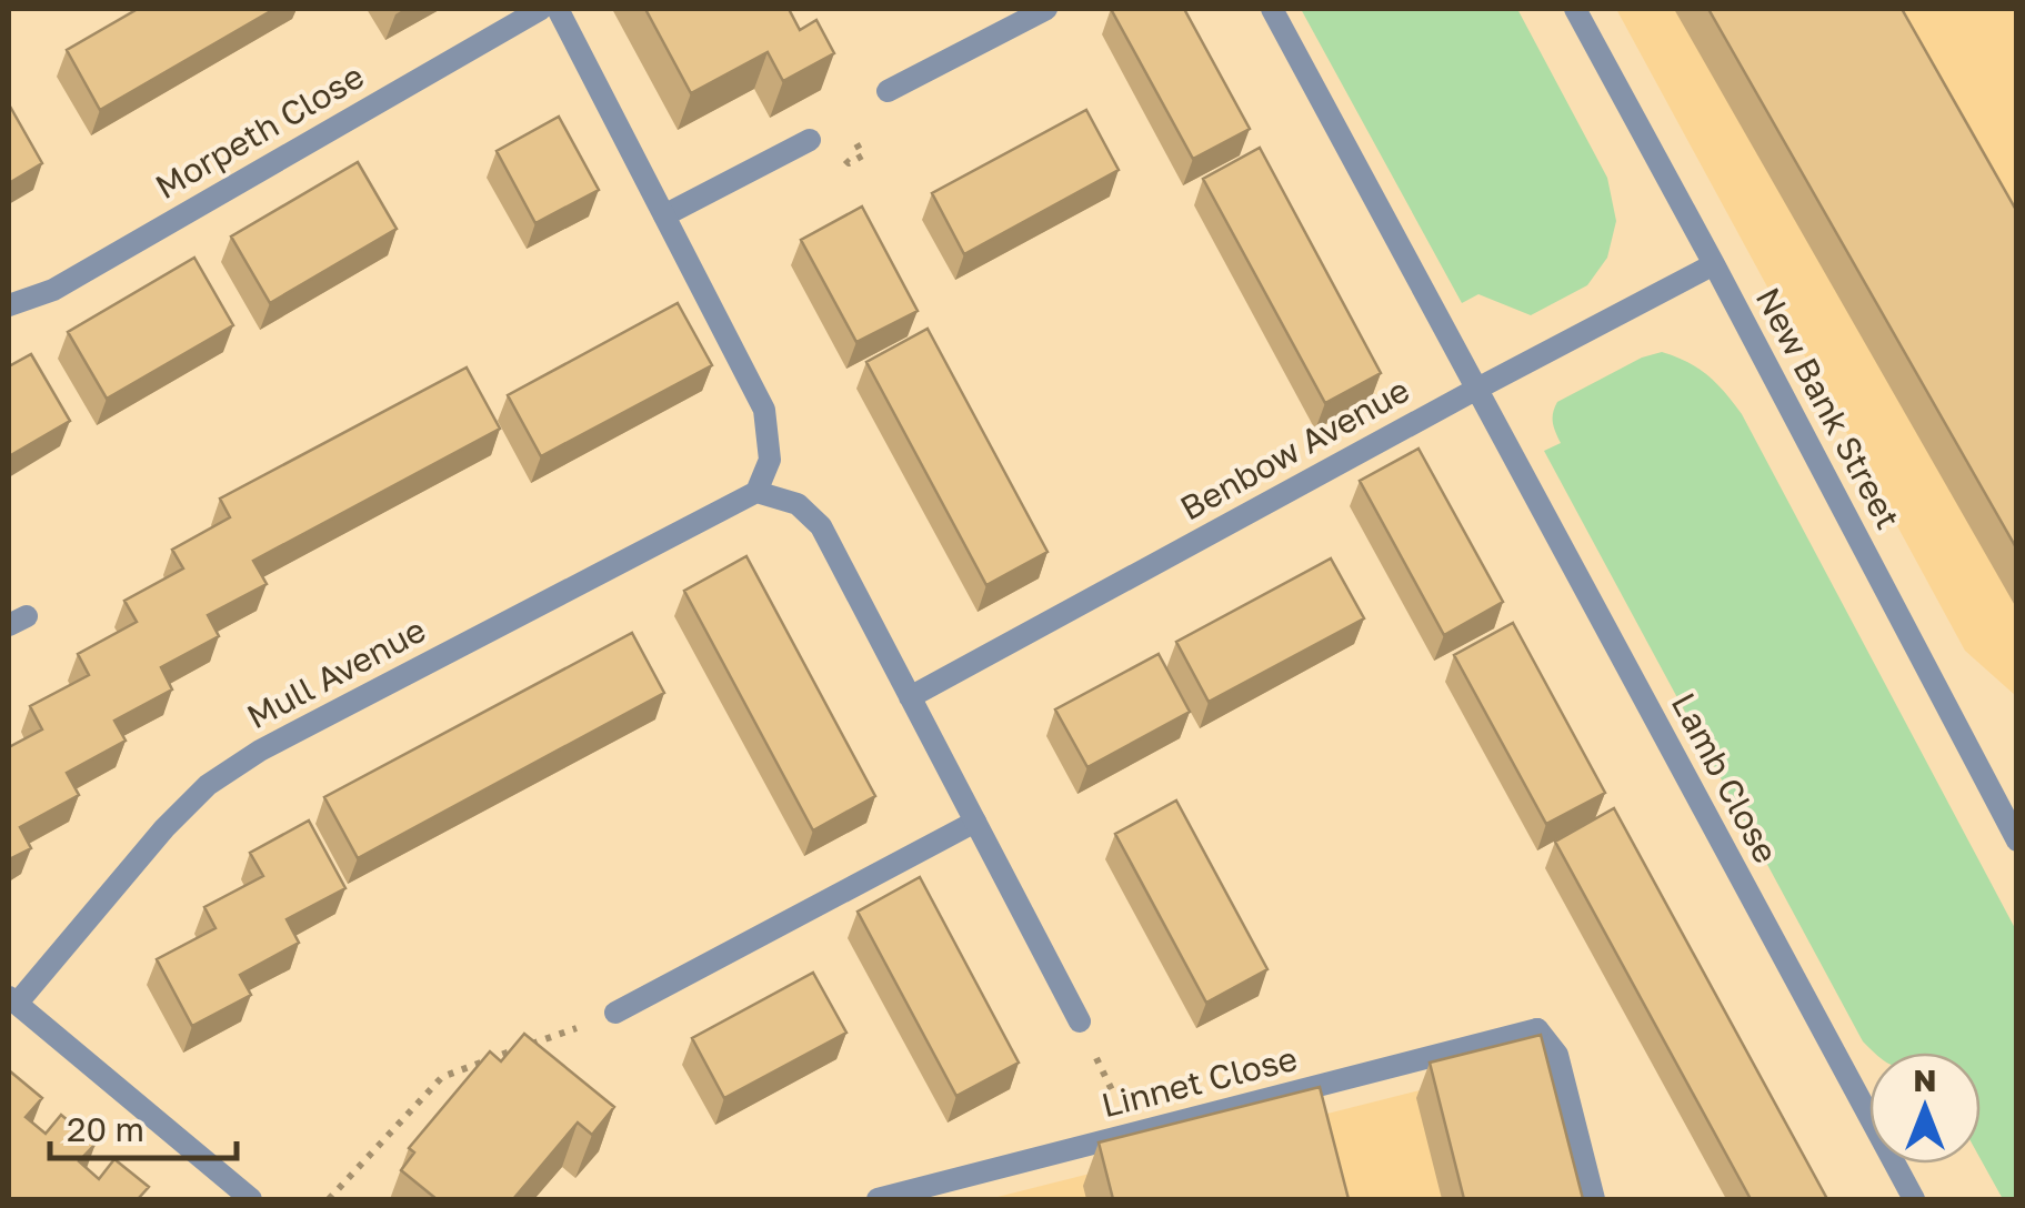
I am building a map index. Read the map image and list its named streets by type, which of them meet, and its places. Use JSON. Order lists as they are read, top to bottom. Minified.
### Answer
{"streets":{"street":["Morpeth Close","New Bank Street","Benbow Avenue","Mull Avenue","Lamb Close","Linnet Close"]},"crossings":[["New Bank Street","Benbow Avenue"],["Benbow Avenue","Lamb Close"]],"scale_bar":"20 m","north":"top"}
